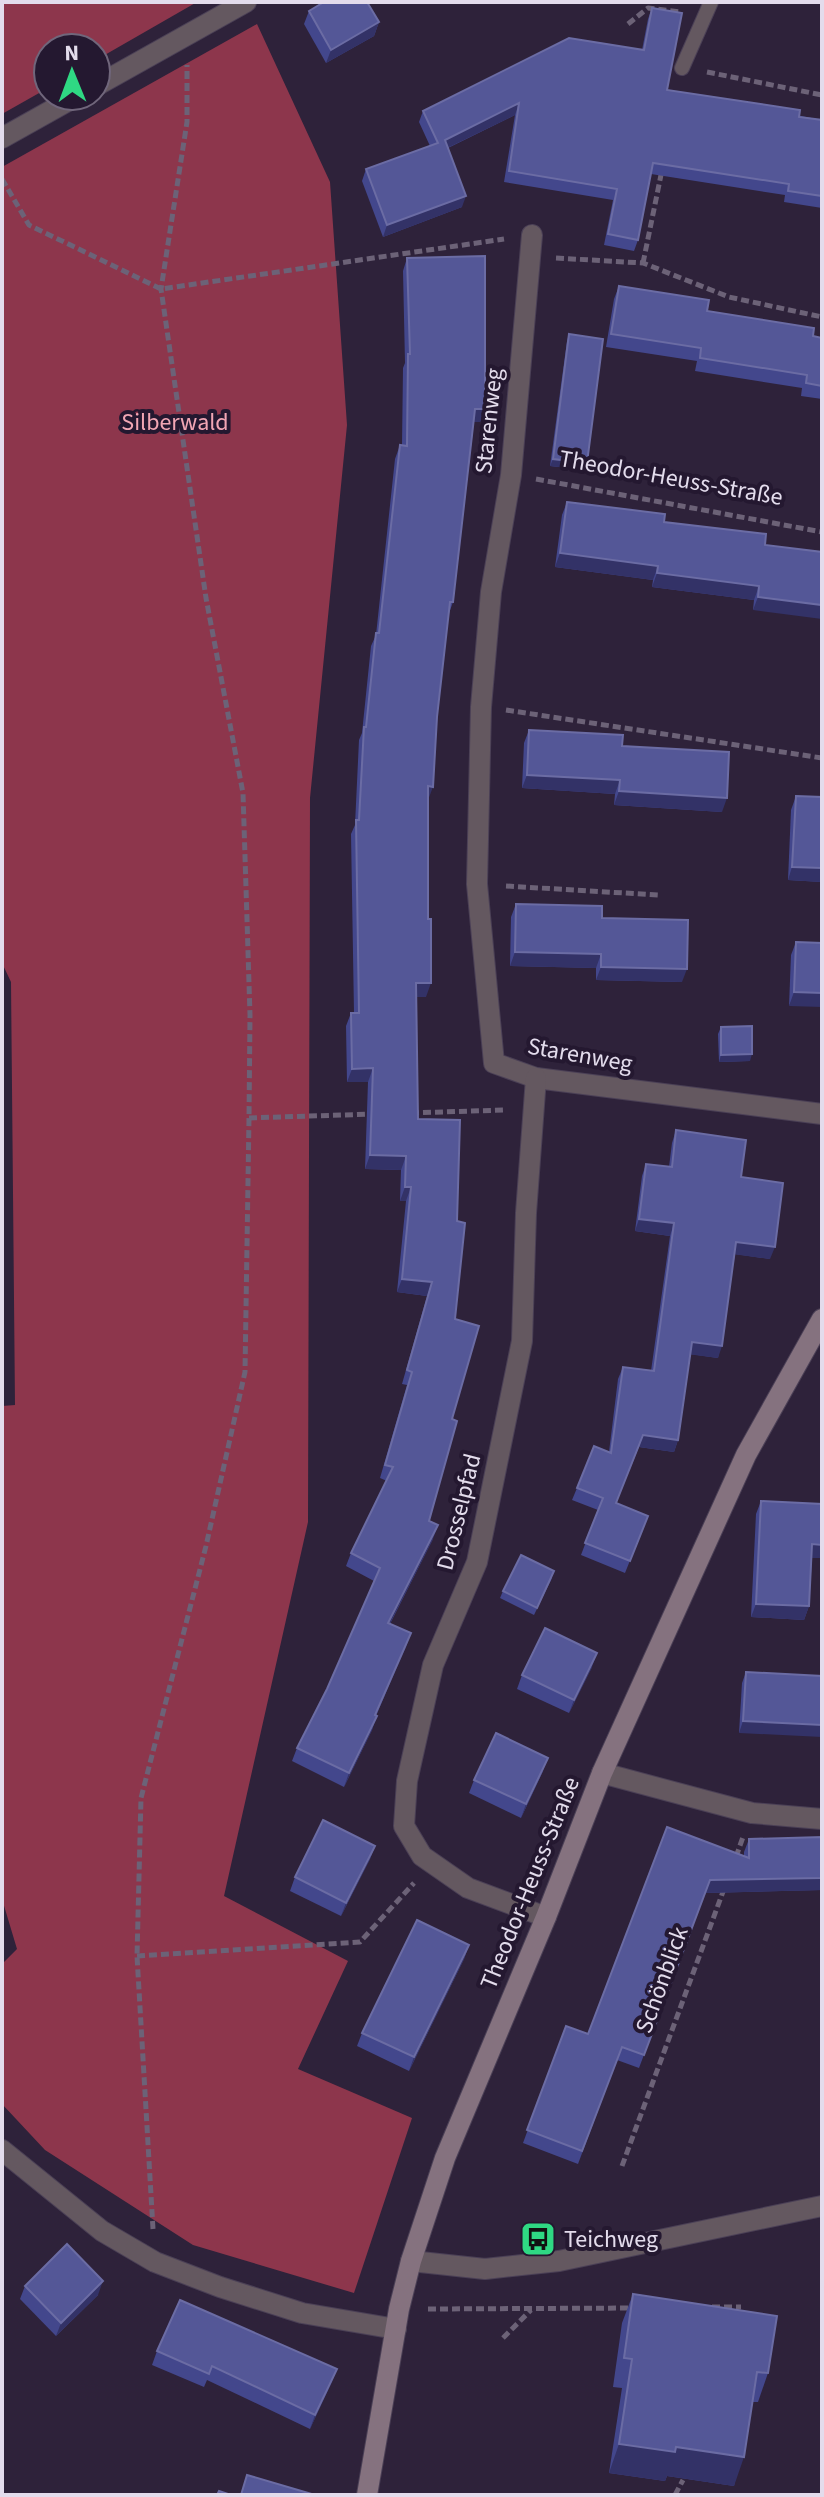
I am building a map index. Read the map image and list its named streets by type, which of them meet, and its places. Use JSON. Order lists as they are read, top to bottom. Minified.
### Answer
{"streets":{"street":["Starenweg","Theodor-Heuss-Straße","Drosselpfad"],"path":["Schönblick"]},"crossings":[["Starenweg","Theodor-Heuss-Straße"],["Starenweg","Drosselpfad"],["Theodor-Heuss-Straße","Drosselpfad"]],"parks":["Silberwald"],"places":{"bus stop":["Teichweg"]},"north":"top"}
